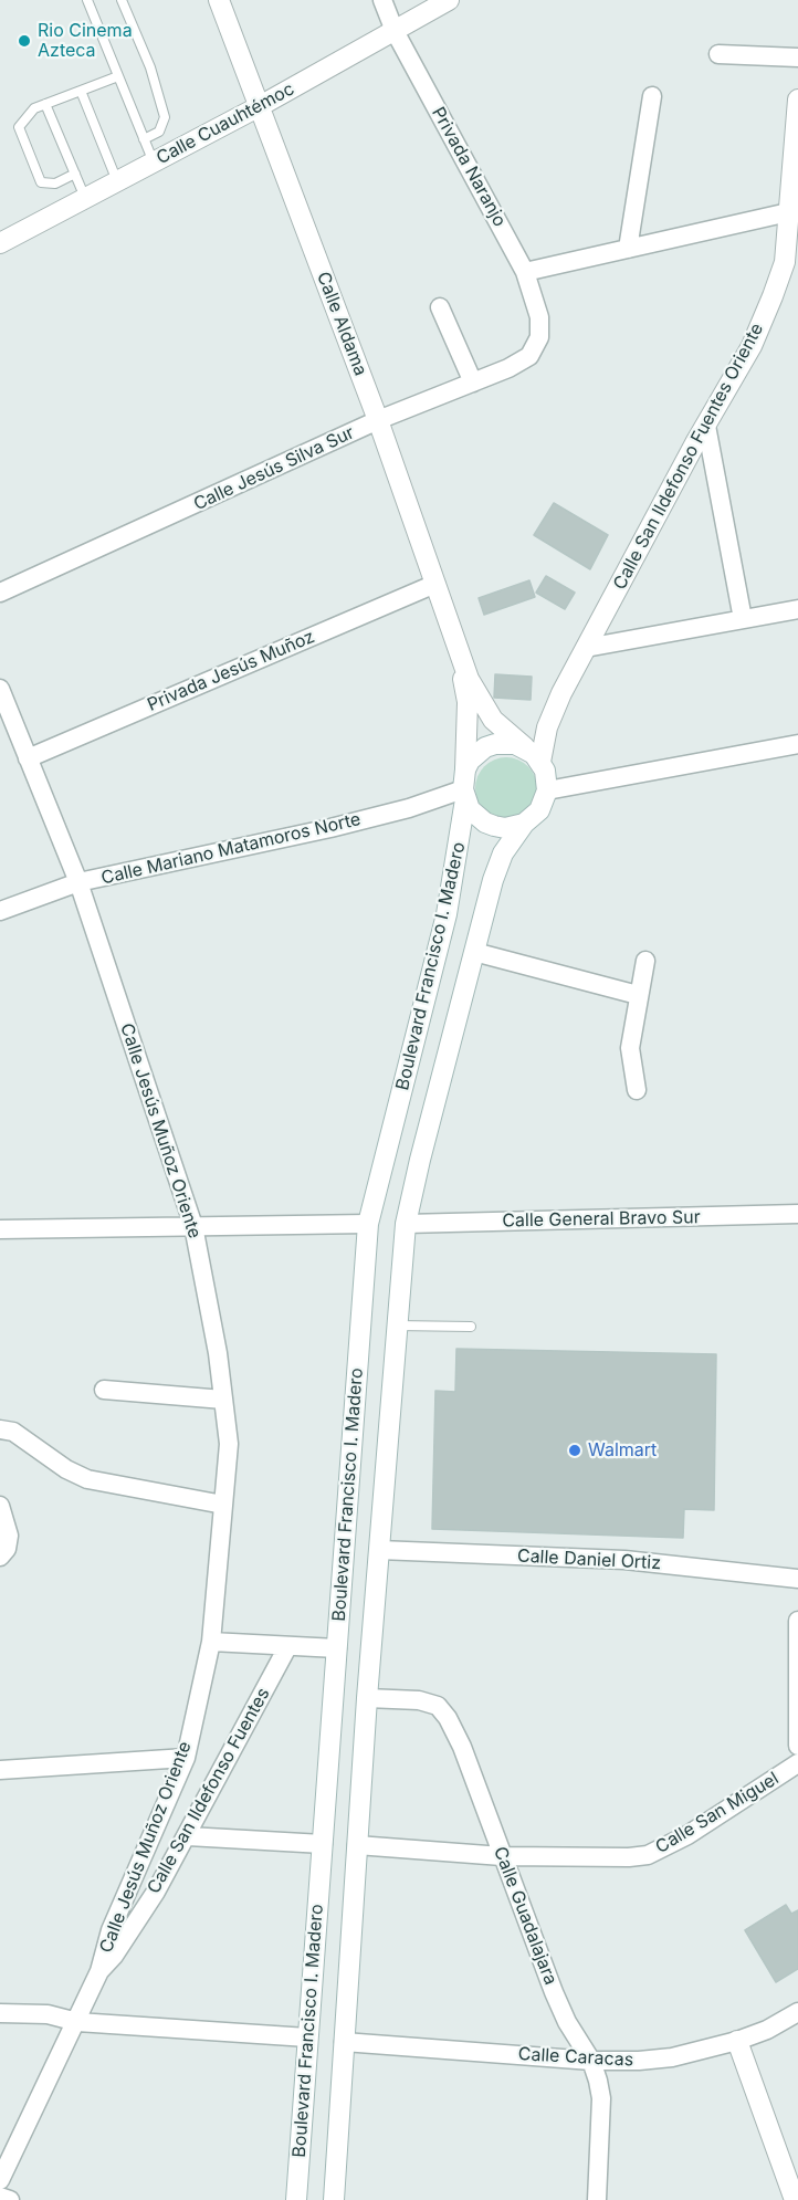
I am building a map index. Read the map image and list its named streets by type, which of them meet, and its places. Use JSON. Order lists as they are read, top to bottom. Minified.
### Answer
{"streets":{"main road":["Calle Cuauhtémoc","Calle Aldama","Calle San Ildefonso Fuentes Oriente","Boulevard Francisco I. Madero"],"street":["Privada Naranjo","Calle Jesús Silva Sur","Privada Jesús Muñoz","Calle Mariano Matamoros Norte","Calle Jesús Muñoz Oriente","Calle General Bravo Sur","Calle Daniel Ortiz","Calle San Ildefonso Fuentes","Calle San Miguel","Calle Guadalajara","Calle Caracas"]},"crossings":[["Calle Cuauhtémoc","Privada Naranjo"],["Calle Cuauhtémoc","Calle Aldama"],["Privada Naranjo","Calle Jesús Silva Sur"],["Calle Aldama","Calle San Ildefonso Fuentes Oriente"],["Calle Aldama","Calle Jesús Silva Sur"],["Calle Aldama","Privada Jesús Muñoz"],["Calle Aldama","Calle Mariano Matamoros Norte"],["Calle Aldama","Boulevard Francisco I. Madero"],["Calle San Ildefonso Fuentes Oriente","Calle Mariano Matamoros Norte"],["Calle San Ildefonso Fuentes Oriente","Boulevard Francisco I. Madero"],["Privada Jesús Muñoz","Calle Jesús Muñoz Oriente"],["Calle Mariano Matamoros Norte","Boulevard Francisco I. Madero"],["Calle Mariano Matamoros Norte","Calle Jesús Muñoz Oriente"],["Boulevard Francisco I. Madero","Calle General Bravo Sur"],["Boulevard Francisco I. Madero","Calle Daniel Ortiz"],["Boulevard Francisco I. Madero","Calle San Miguel"],["Boulevard Francisco I. Madero","Calle Guadalajara"],["Boulevard Francisco I. Madero","Calle Caracas"],["Calle Jesús Muñoz Oriente","Calle San Ildefonso Fuentes"],["Calle San Miguel","Calle Guadalajara"],["Calle Guadalajara","Calle Caracas"]],"places":["Rio Cinema Azteca","Walmart"]}
